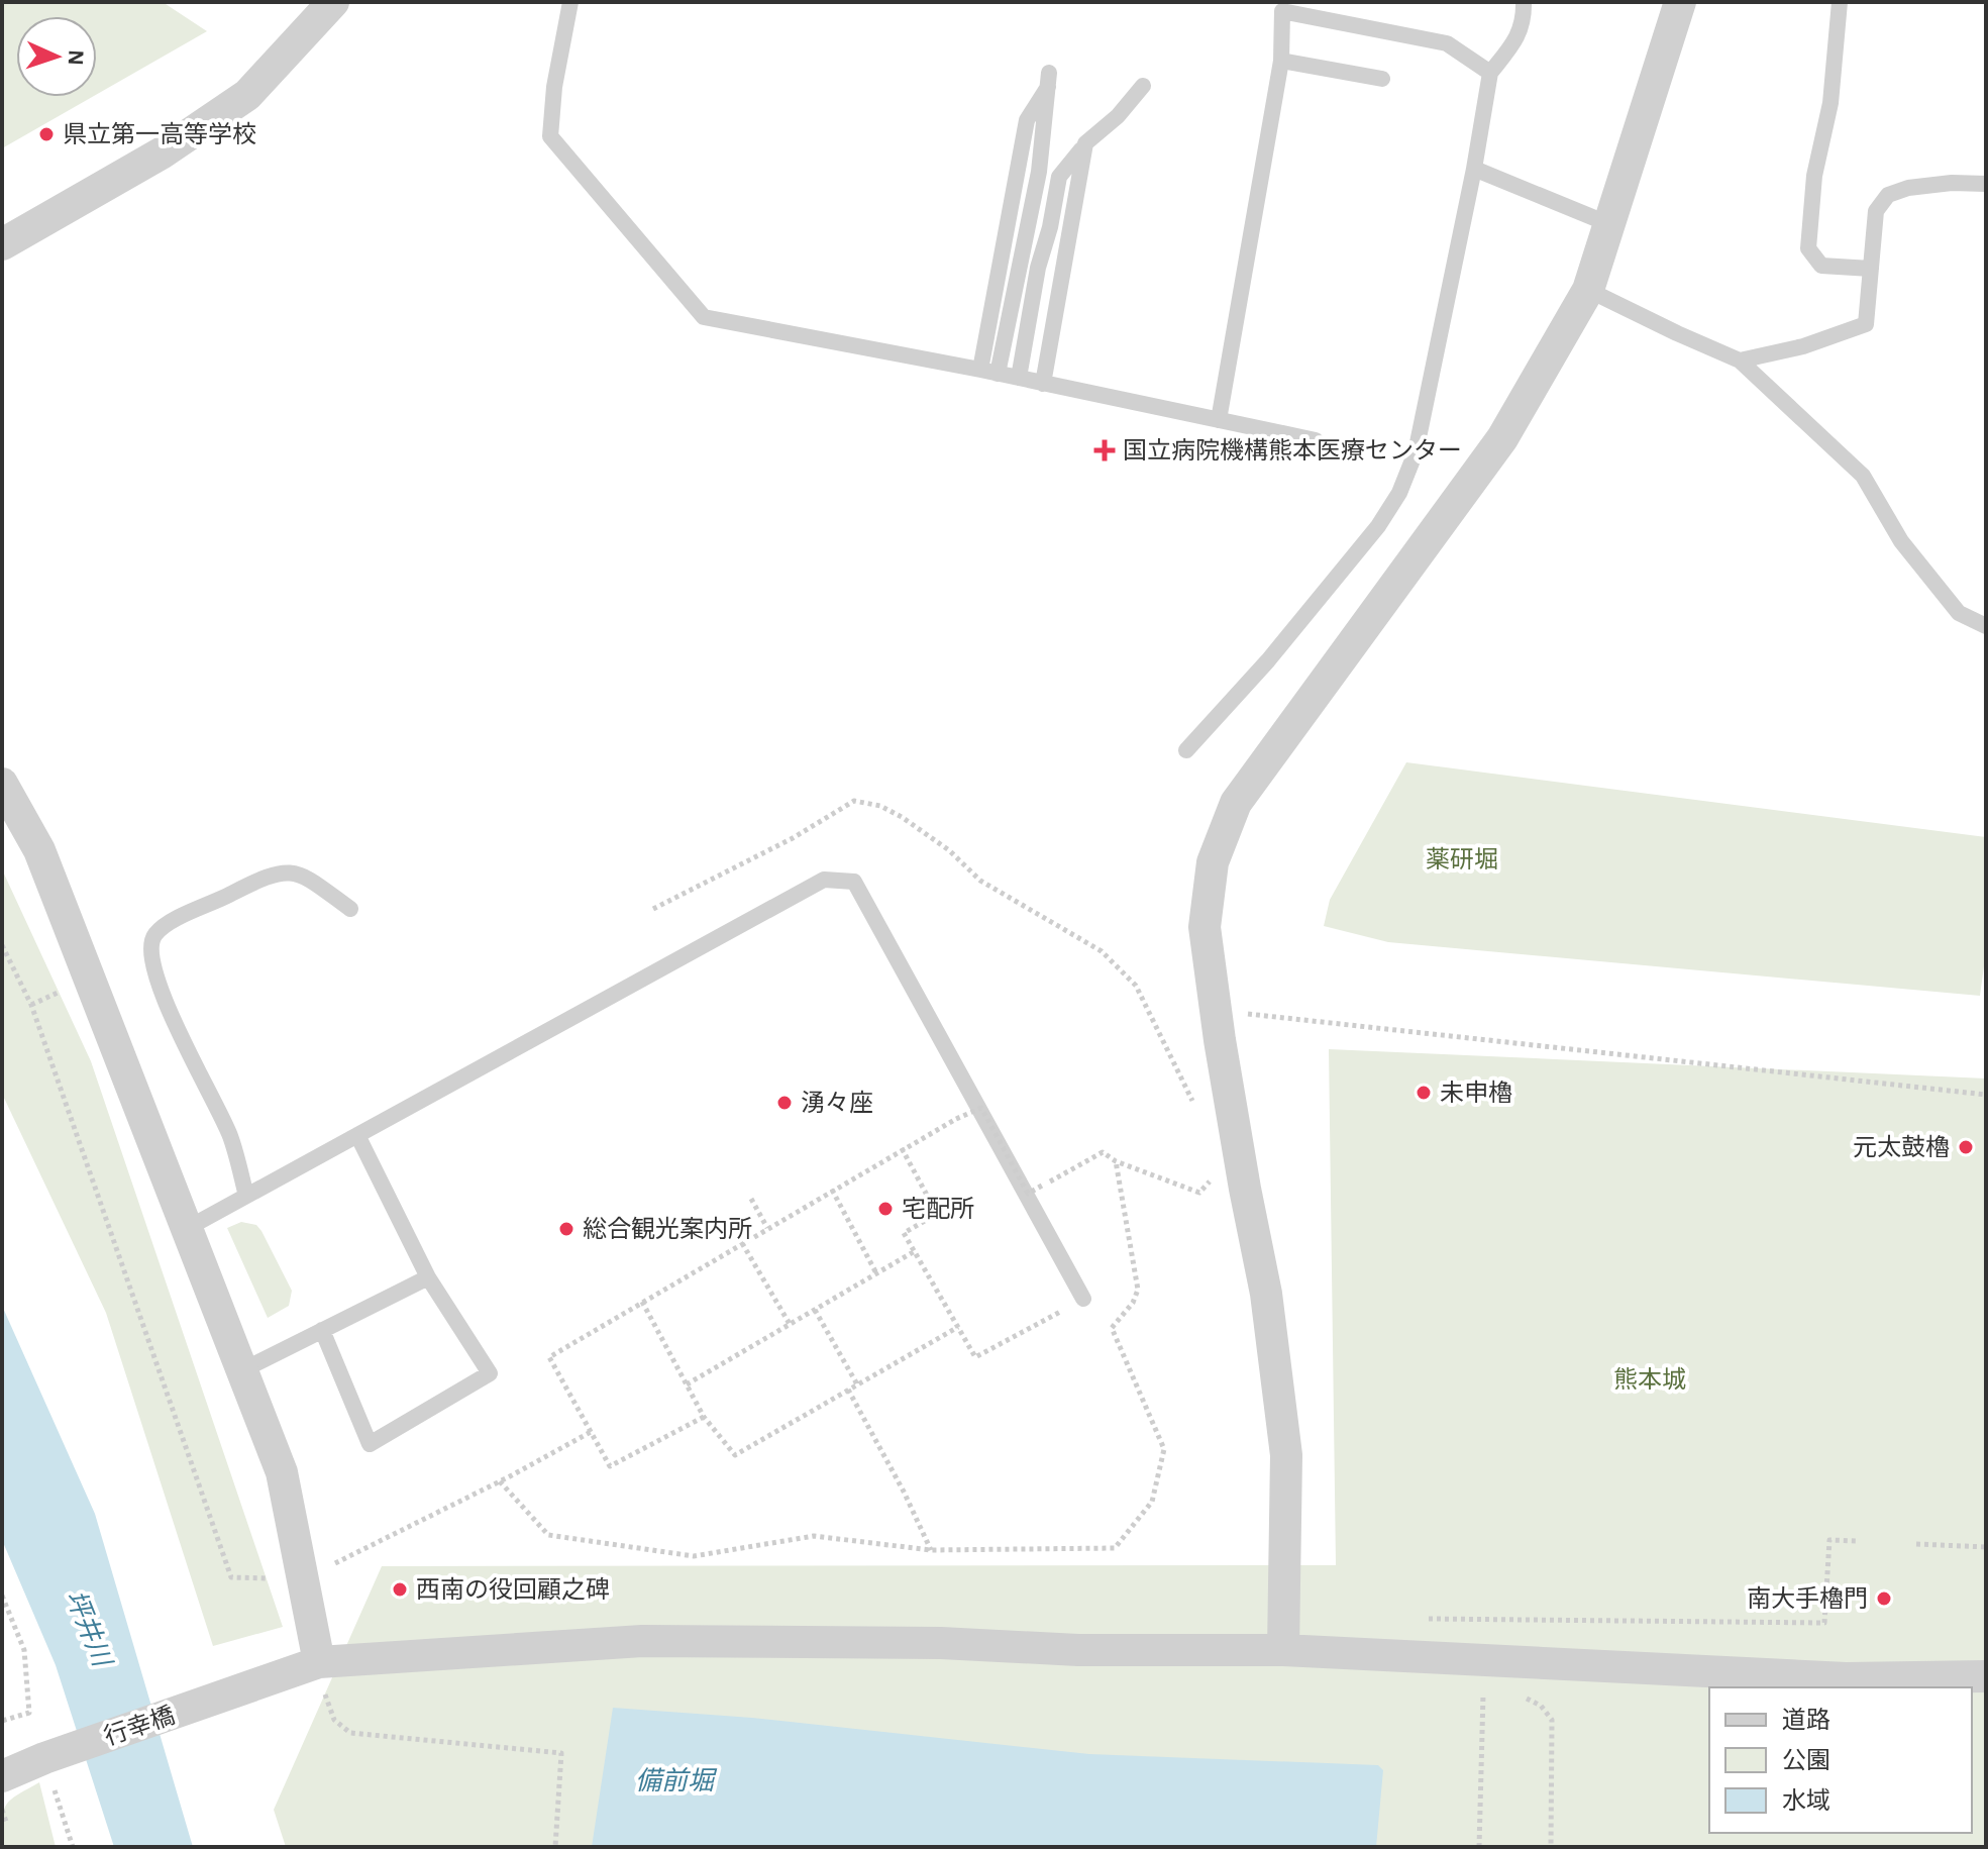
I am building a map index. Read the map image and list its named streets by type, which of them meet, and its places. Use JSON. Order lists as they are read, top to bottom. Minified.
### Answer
{"streets":{"street":["行幸橋"]},"water":["坪井川","備前堀"],"parks":["薬研堀","熊本城"],"places":{"other":["県立第一高等学校","未申櫓","湧々座","元太鼓櫓","宅配所","総合観光案内所","西南の役回顧之碑","南大手櫓門"],"health":["国立病院機構熊本医療センター"]},"legend":["道路","公園","水域"],"north":"right"}
